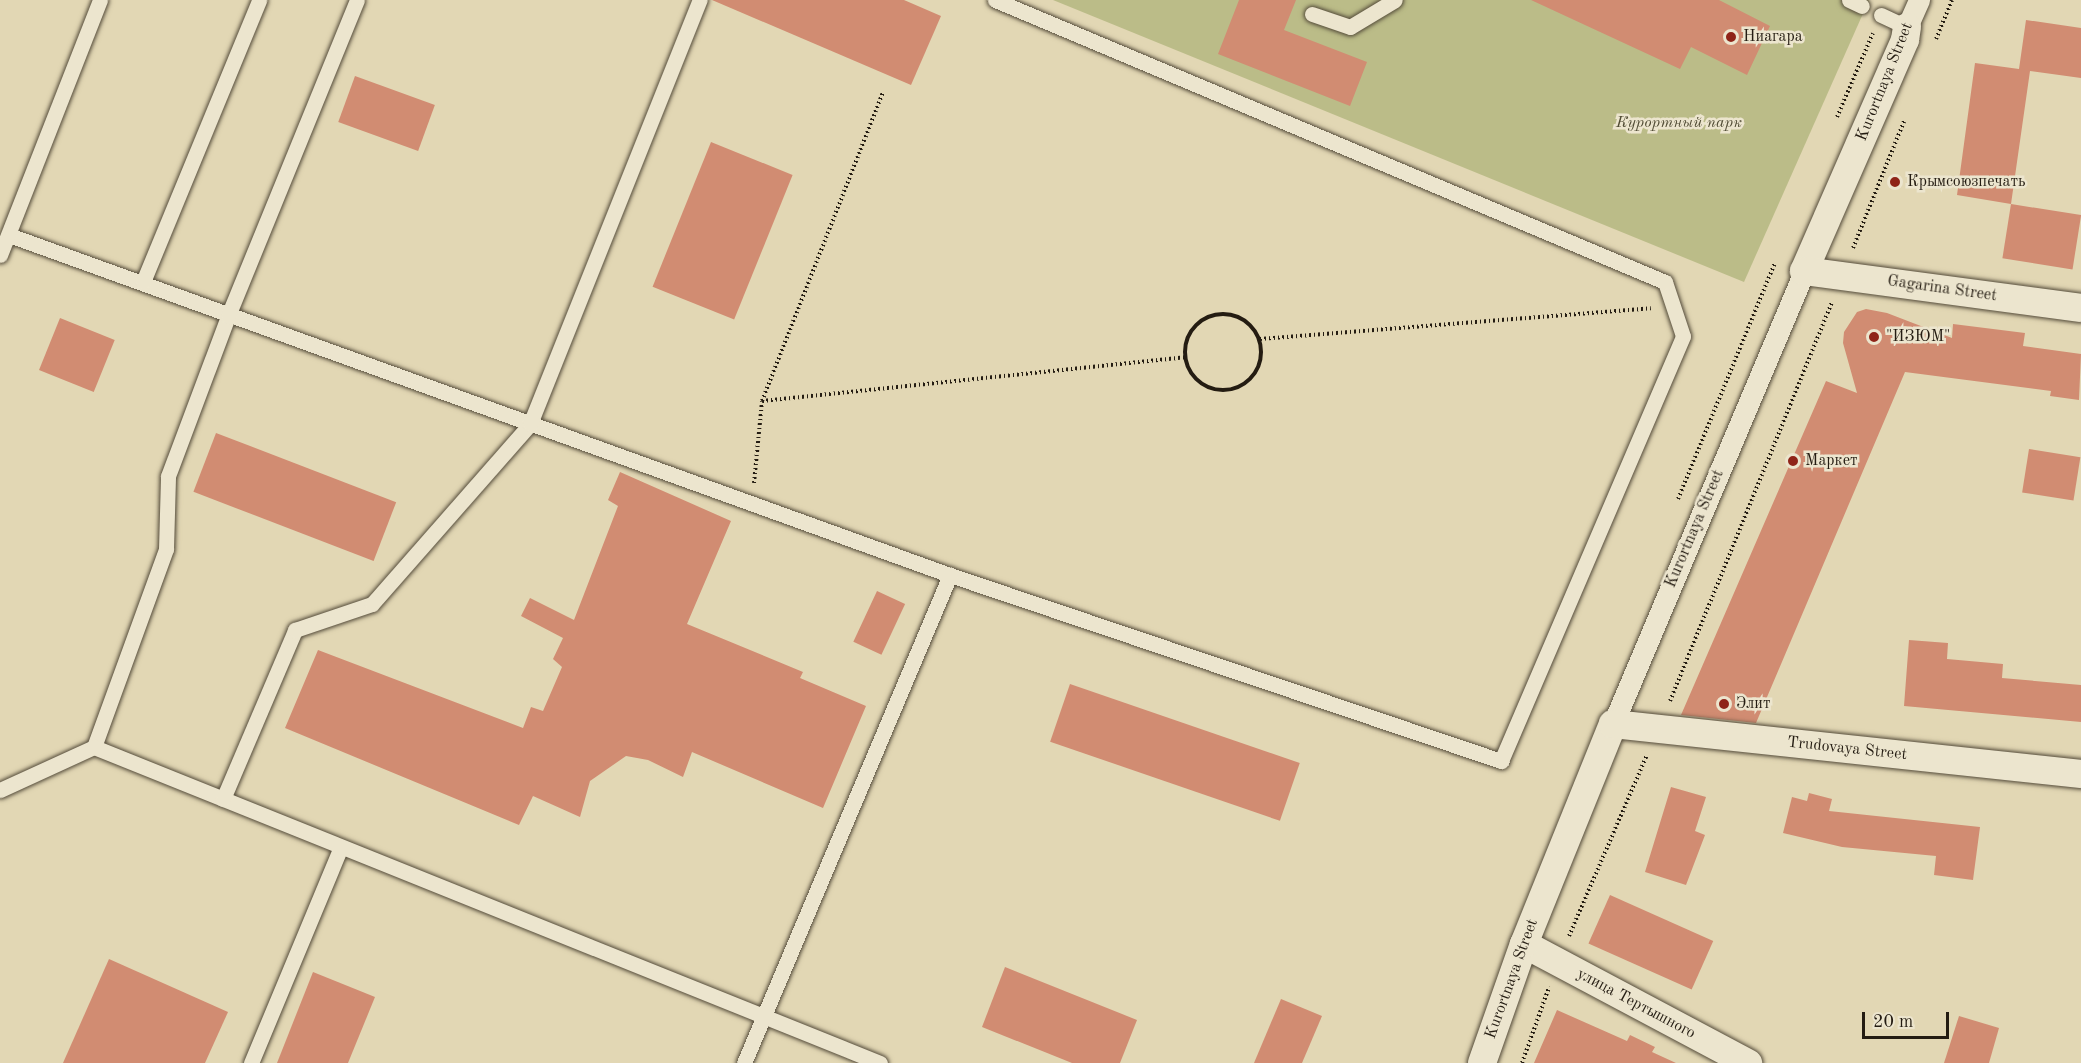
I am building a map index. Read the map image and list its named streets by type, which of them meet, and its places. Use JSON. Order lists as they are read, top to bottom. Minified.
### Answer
{"streets":{"street":["Kurortnaya Street","Gagarina Street","Trudovaya Street","улица Тертышного"]},"crossings":[["Kurortnaya Street","Gagarina Street"],["Kurortnaya Street","Trudovaya Street"],["Kurortnaya Street","улица Тертышного"]],"parks":["Курортный парк"],"places":["Ниагара","Крымсоюзпечать","\"ИЗЮМ\"","Маркет","Элит"],"scale_bar":"20 m"}
